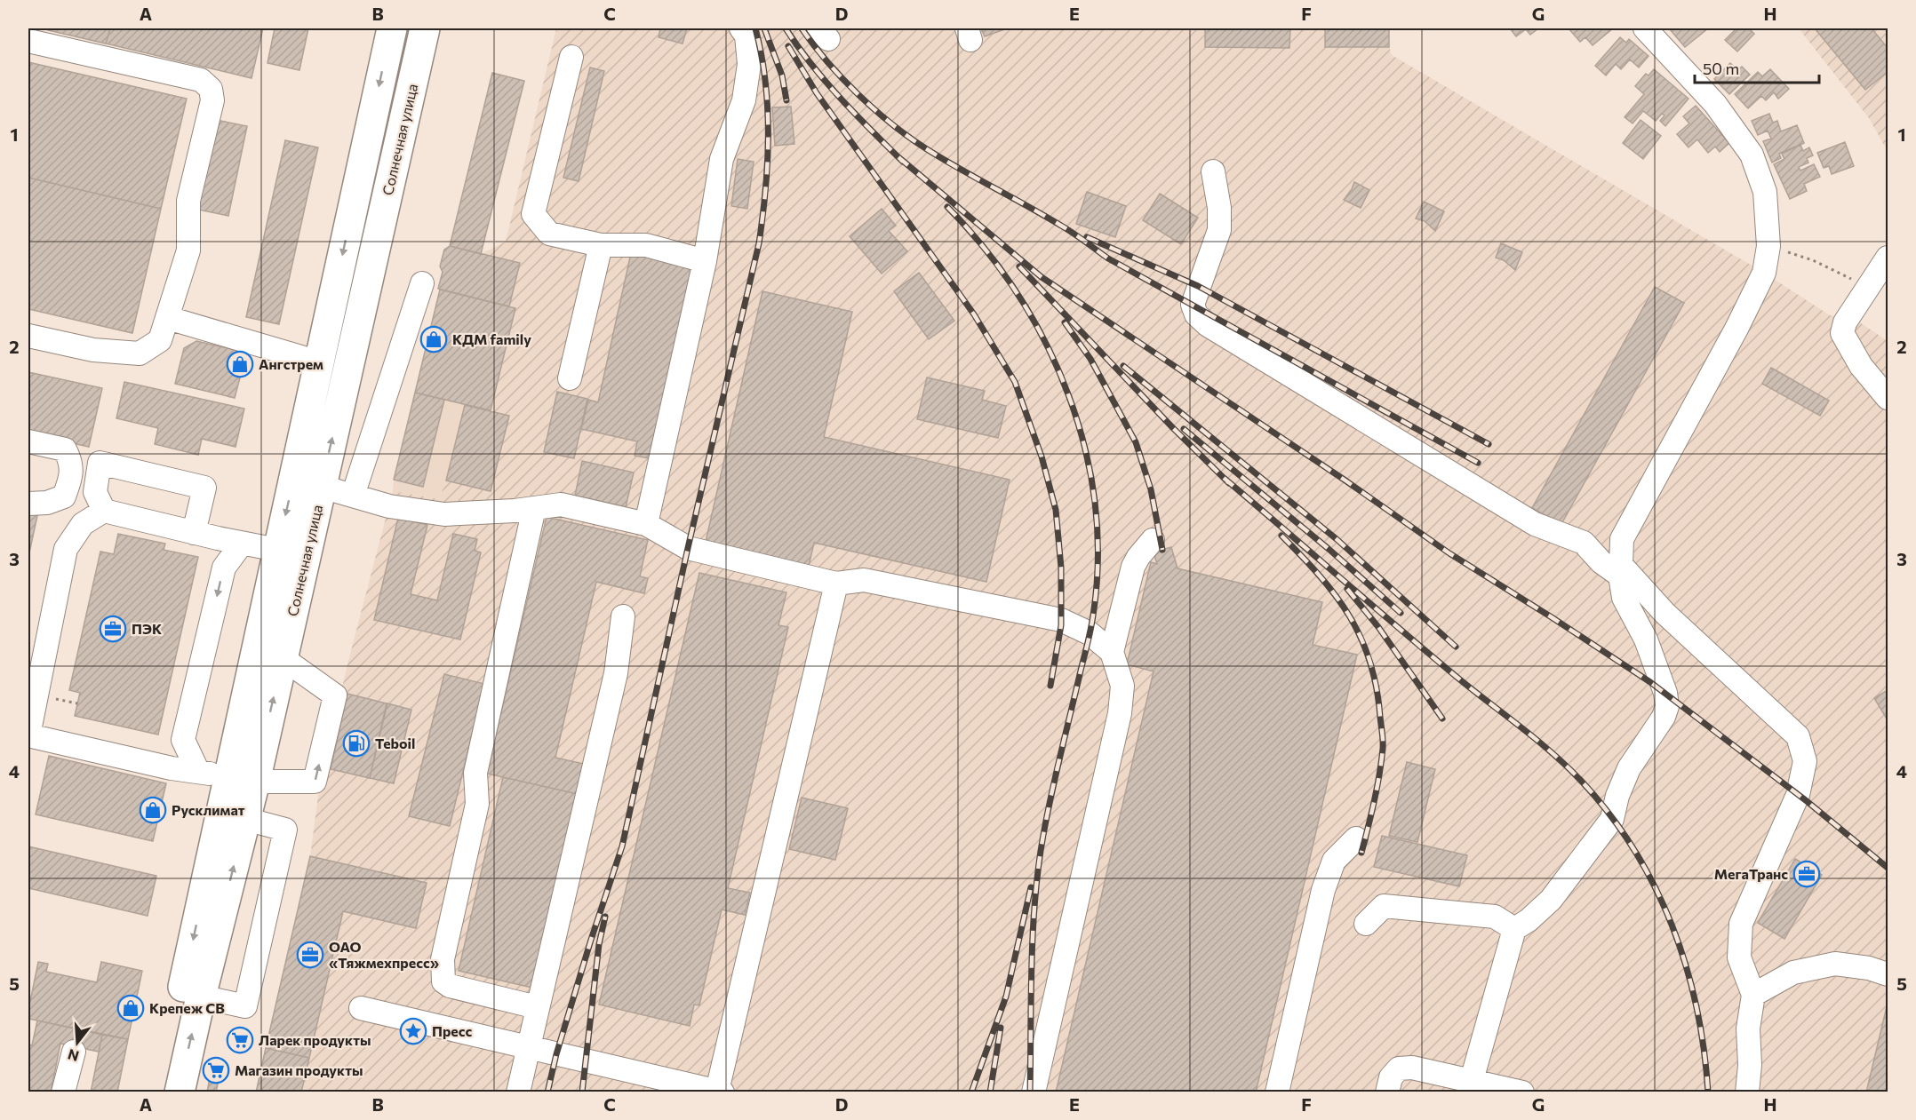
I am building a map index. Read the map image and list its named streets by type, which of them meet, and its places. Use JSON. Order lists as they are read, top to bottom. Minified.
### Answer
{"streets":{"main road":["Солнечная улица"]},"places":{"shop":["КДМ family","Ангстрем","Русклимат","Крепеж СВ"],"office":["ПЭК","МегаТранс","ОАО «Тяжмехпресс»"],"fuel station":["Teboil"],"place":["Пресс"],"supermarket":["Ларек продукты","Магазин продукты"]},"scale_bar":"50 m","north":"bottom","grid":{"columns":["A","B","C","D","E","F","G","H"],"rows":["1","2","3","4","5"]}}
